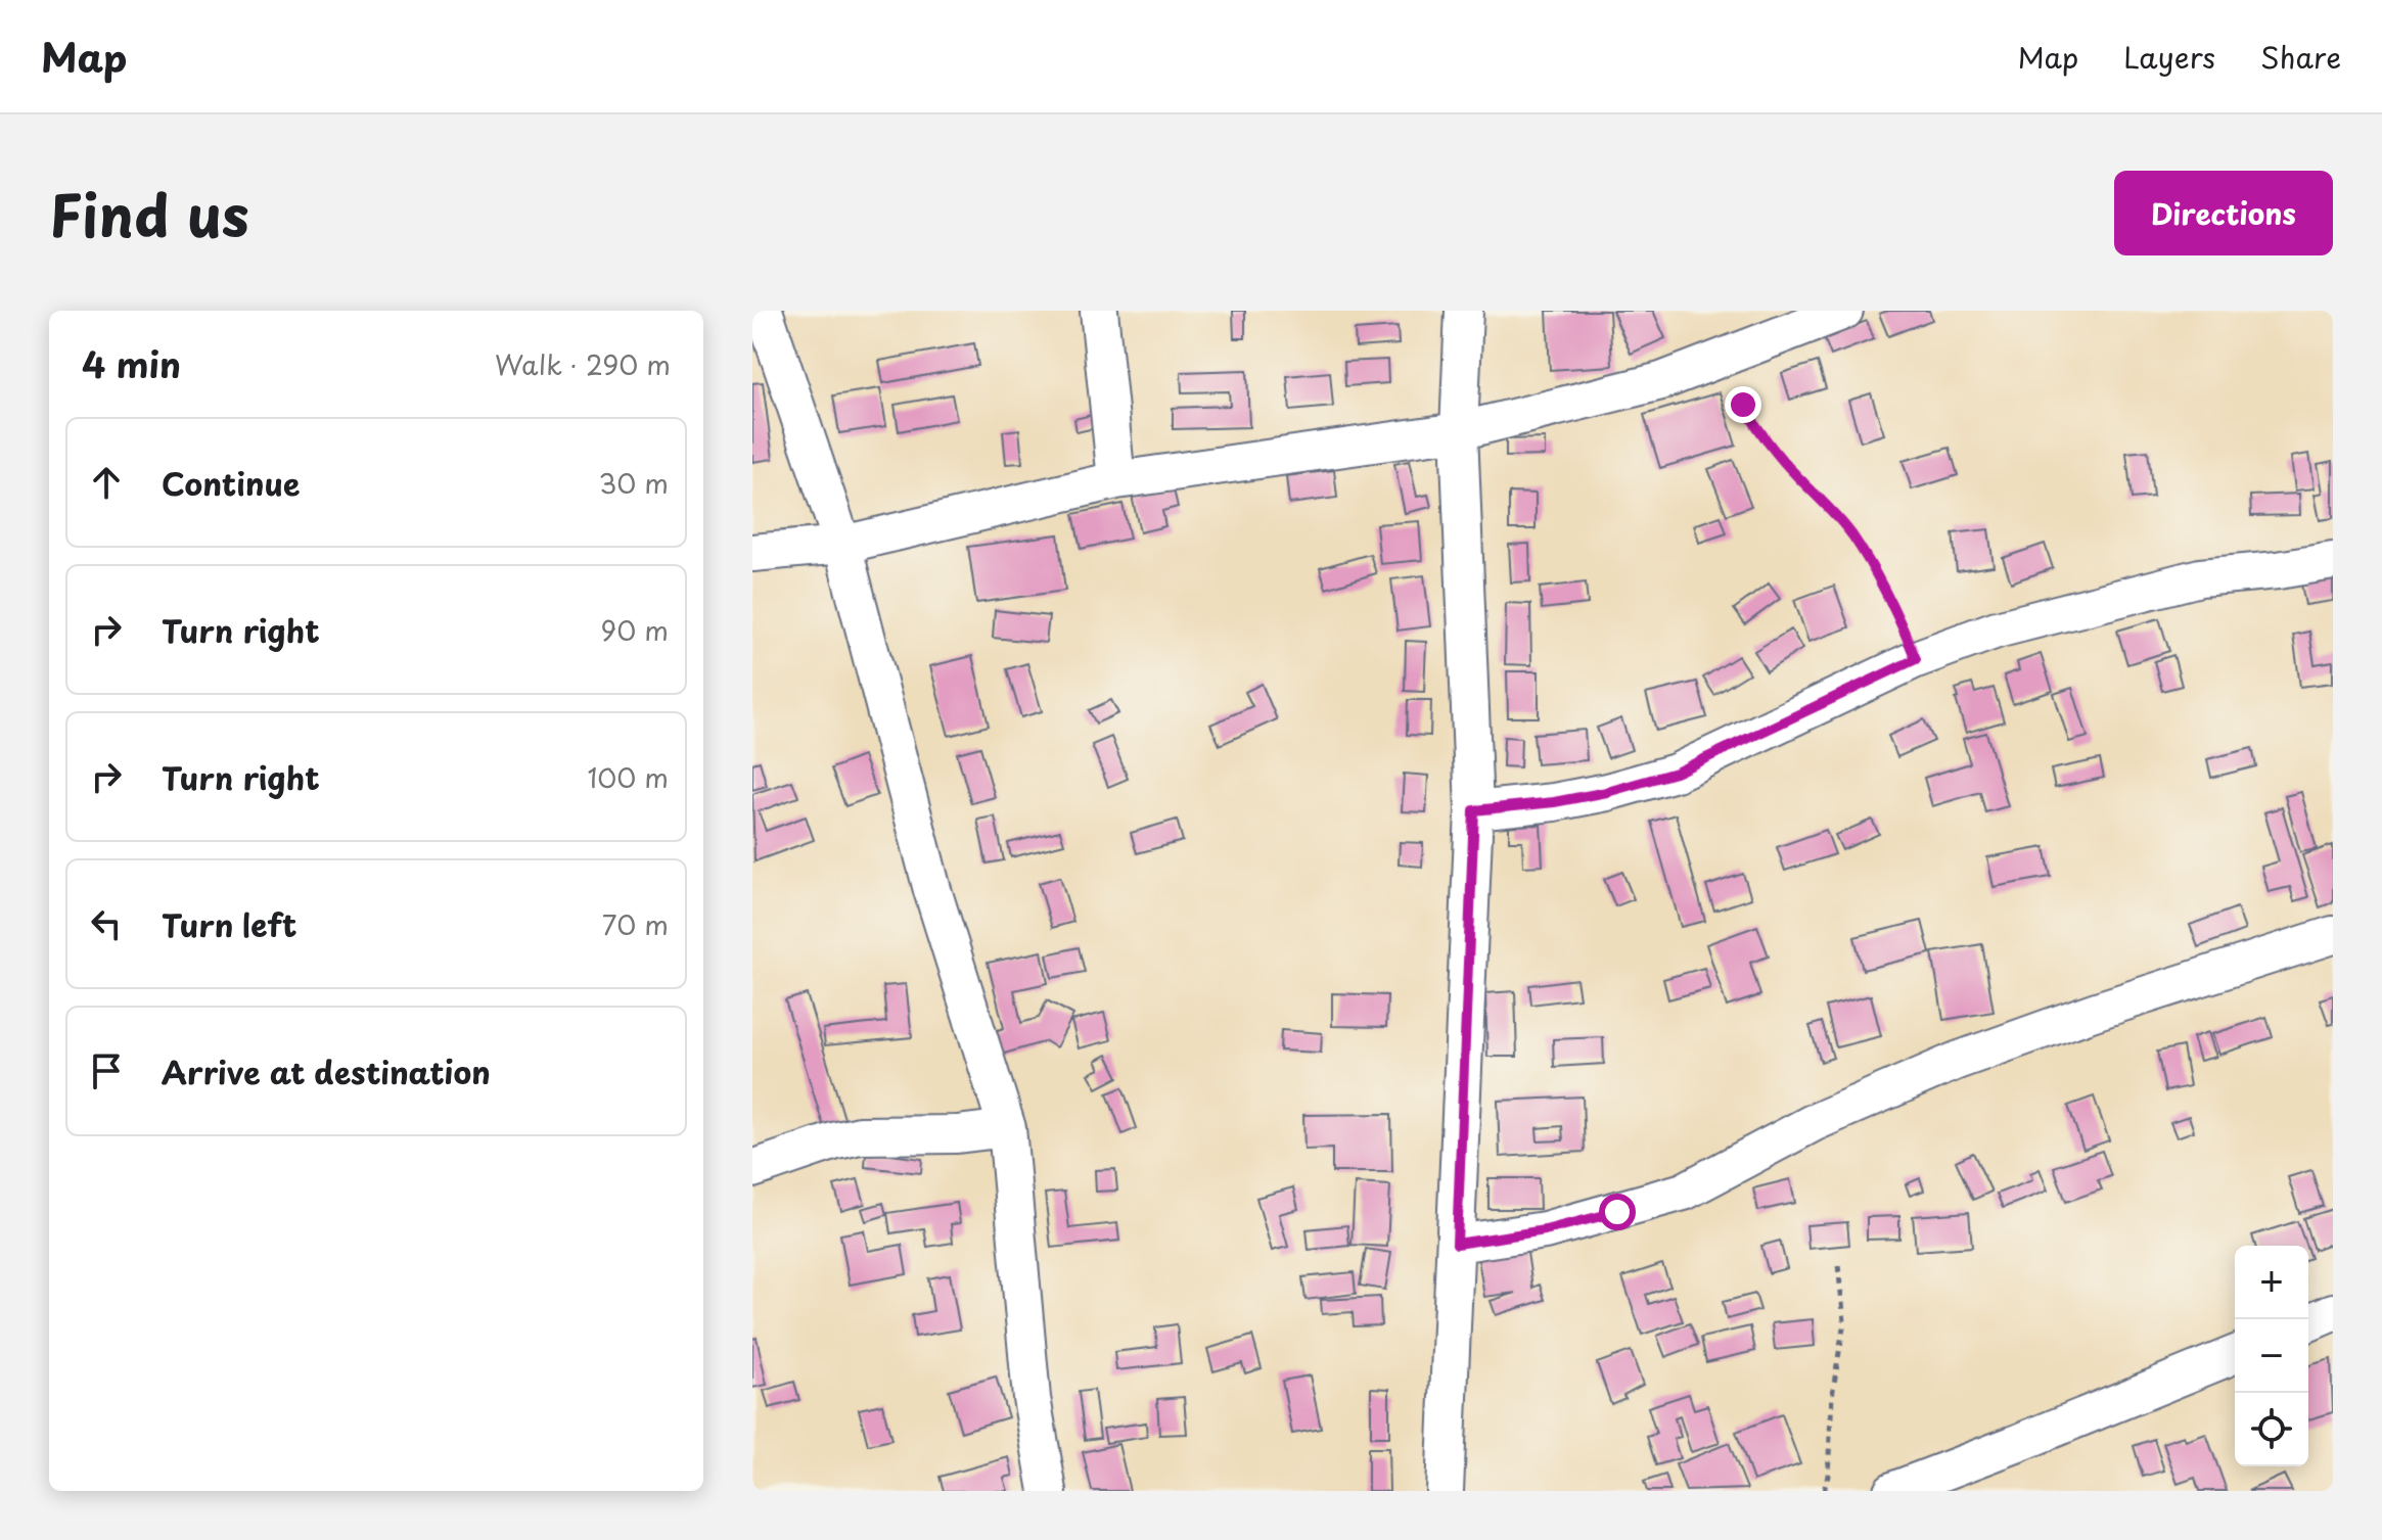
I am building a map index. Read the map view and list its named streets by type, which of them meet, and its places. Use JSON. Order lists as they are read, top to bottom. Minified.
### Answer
{"page":{"header":"Map","nav":["Map","Layers","Share"],"title":"Find us","buttons":"Directions","heading":["4 min","Walk · 290 m"],"list":[["Continue","30 m"],["Turn right","90 m"],["Turn right","100 m"],["Turn left","70 m"],"Arrive at destination"],"map_buttons":["+","−"]}}
